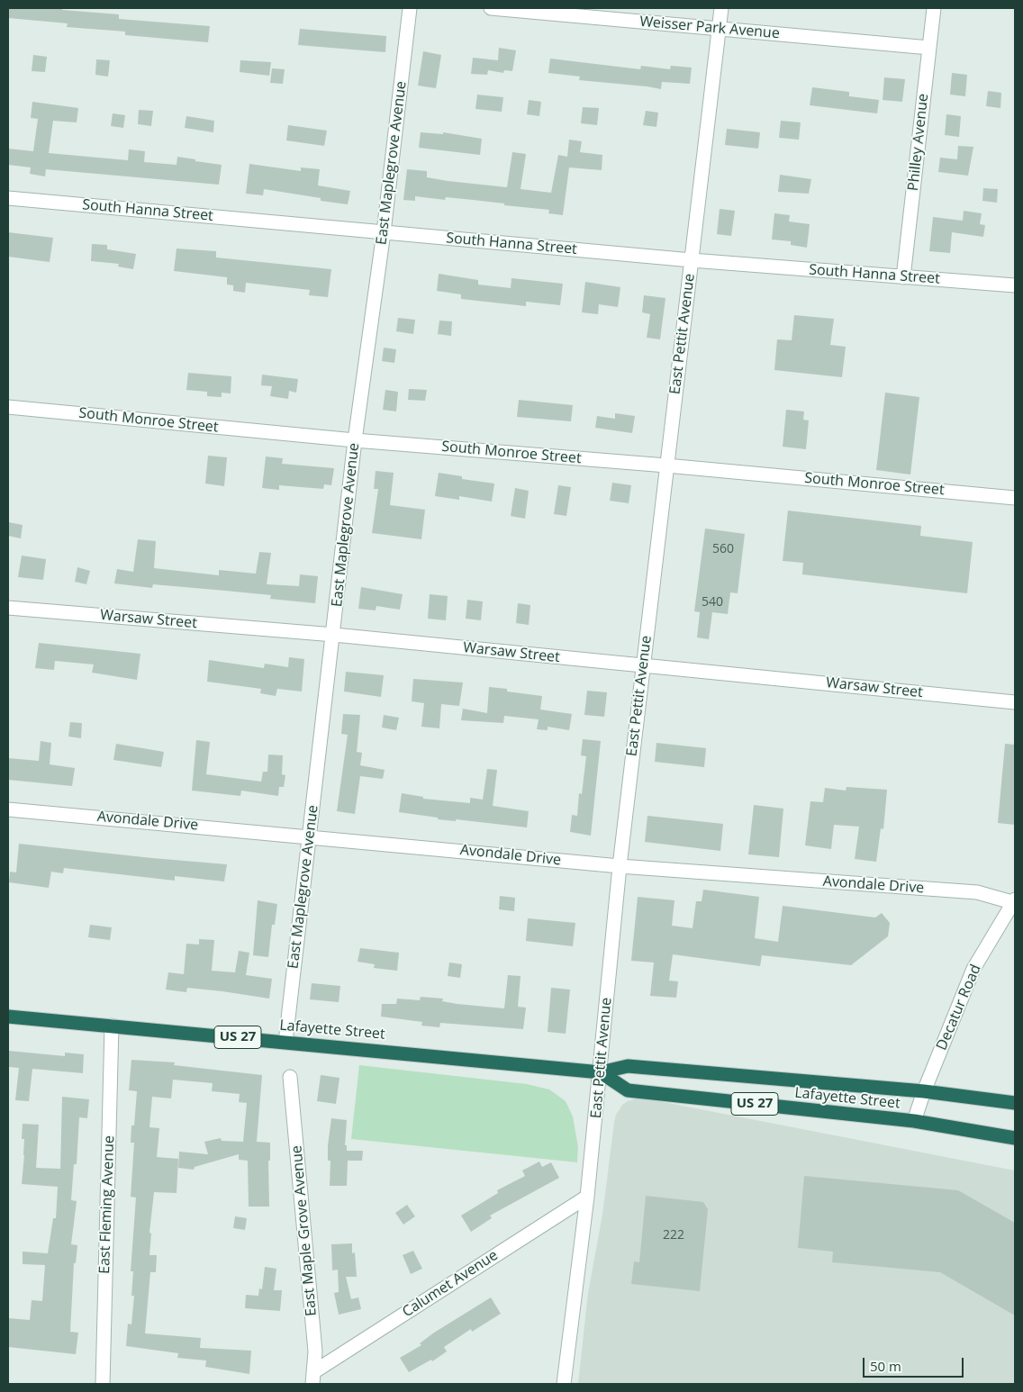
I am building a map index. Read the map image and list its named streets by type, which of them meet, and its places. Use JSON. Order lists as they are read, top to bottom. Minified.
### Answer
{"streets":{"highway":["Lafayette Street","US 27"],"street":["Weisser Park Avenue","Philley Avenue","East Maplegrove Avenue","South Hanna Street","East Pettit Avenue","South Monroe Street","Warsaw Street","Avondale Drive","Decatur Road","East Fleming Avenue","East Maple Grove Avenue","Calumet Avenue"]},"crossings":[["Weisser Park Avenue","Philley Avenue"],["Weisser Park Avenue","East Pettit Avenue"],["Philley Avenue","South Hanna Street"],["East Maplegrove Avenue","South Hanna Street"],["East Maplegrove Avenue","South Monroe Street"],["East Maplegrove Avenue","Warsaw Street"],["East Maplegrove Avenue","Avondale Drive"],["East Maplegrove Avenue","Lafayette Street"],["South Hanna Street","East Pettit Avenue"],["East Pettit Avenue","South Monroe Street"],["East Pettit Avenue","Warsaw Street"],["East Pettit Avenue","Avondale Drive"],["East Pettit Avenue","Lafayette Street"],["East Pettit Avenue","Calumet Avenue"],["Avondale Drive","Decatur Road"],["Decatur Road","Lafayette Street"],["Lafayette Street","East Fleming Avenue"],["East Maple Grove Avenue","Calumet Avenue"]],"house_numbers":["560","540","222"],"scale_bar":"50 m"}
